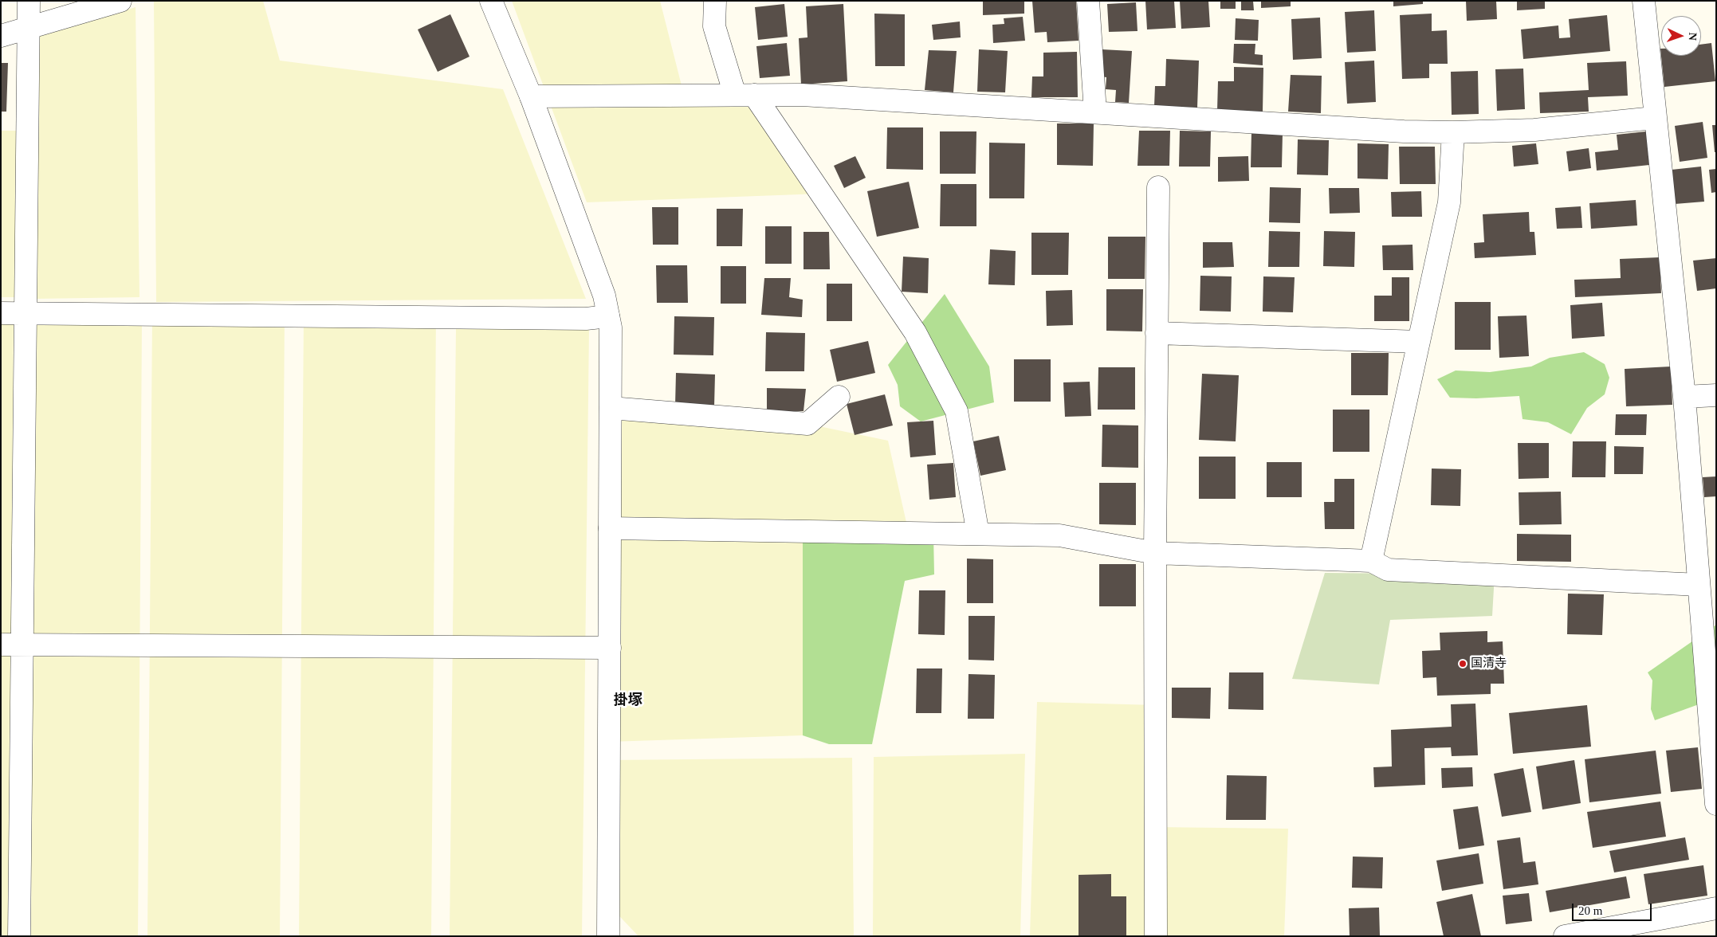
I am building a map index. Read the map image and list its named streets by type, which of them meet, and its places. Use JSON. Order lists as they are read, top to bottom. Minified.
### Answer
{"districts":["掛塚"],"places":["国清寺"],"scale_bar":"20 m","north":"right"}
